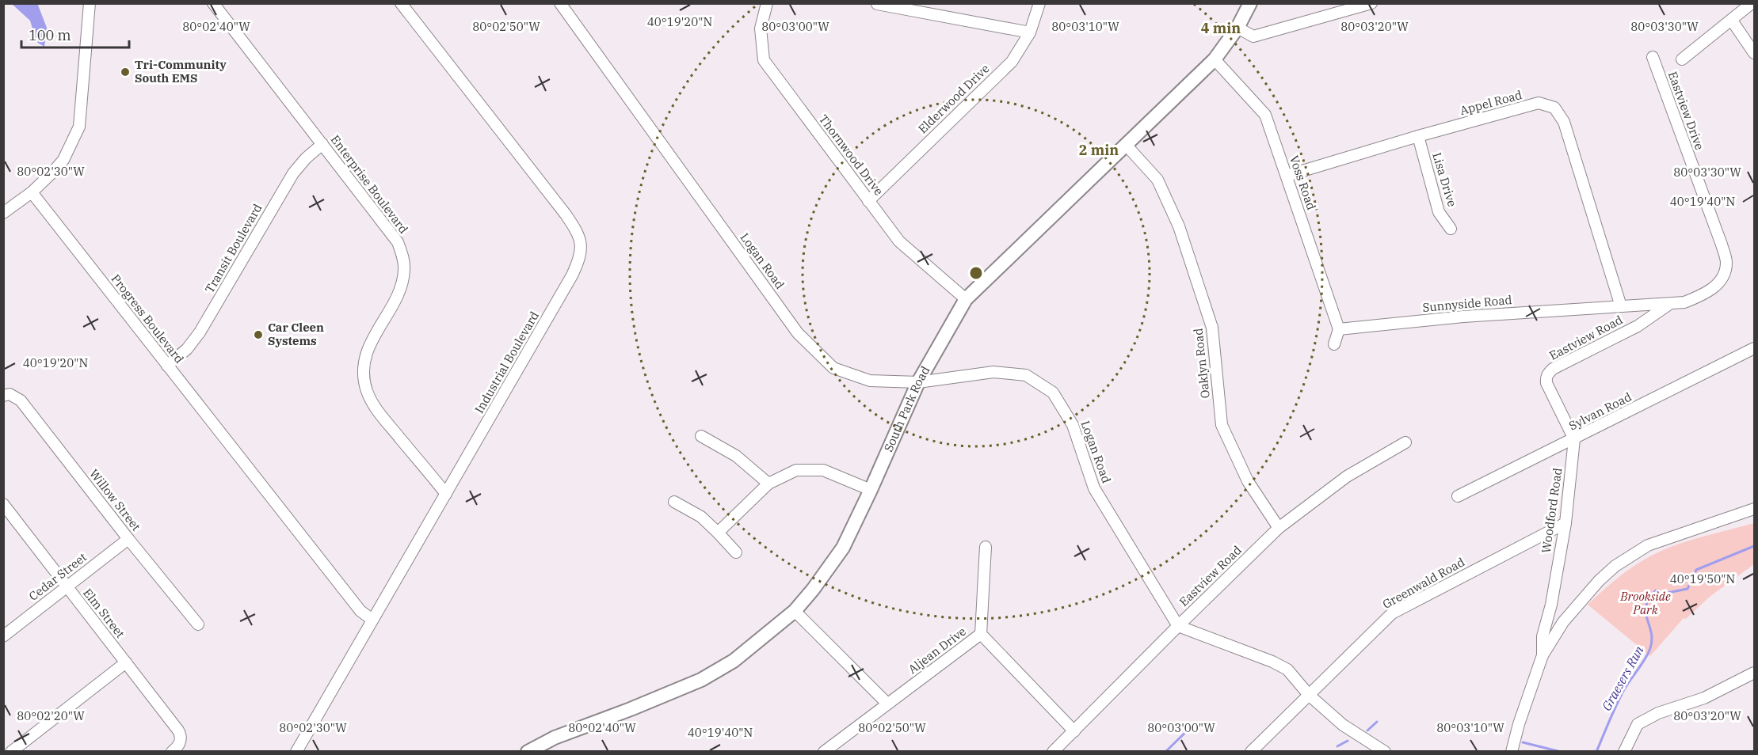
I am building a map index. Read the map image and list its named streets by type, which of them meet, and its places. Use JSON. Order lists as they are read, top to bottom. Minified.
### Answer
{"streets":{"main road":["South Park Road"],"street":["Elderwood Drive","Appel Road","Eastview Drive","Thornwood Drive","Lisa Drive","Voss Road","Enterprise Boulevard","Transit Boulevard","Logan Road","Sunnyside Road","Progress Boulevard","Eastview Road","Industrial Boulevard","Oaklyn Road","Sylvan Road","Willow Street","Woodford Road","Cedar Street","Greenwald Road","Elm Street","Aljean Drive"]},"crossings":[["Elderwood Drive","Thornwood Drive"],["Appel Road","Lisa Drive"],["Appel Road","Voss Road"],["Appel Road","Sunnyside Road"],["Appel Road","Eastview Road"],["Eastview Drive","Sunnyside Road"],["Eastview Drive","Eastview Road"],["Thornwood Drive","South Park Road"],["Voss Road","Sunnyside Road"],["Voss Road","South Park Road"],["Enterprise Boulevard","Transit Boulevard"],["Enterprise Boulevard","Industrial Boulevard"],["Transit Boulevard","Progress Boulevard"],["Logan Road","Eastview Road"],["Logan Road","South Park Road"],["Sunnyside Road","Eastview Road"],["Progress Boulevard","Industrial Boulevard"],["Eastview Road","Oaklyn Road"],["Eastview Road","Sylvan Road"],["Eastview Road","Woodford Road"],["Eastview Road","Aljean Drive"],["Oaklyn Road","South Park Road"],["Sylvan Road","Woodford Road"],["Willow Street","Cedar Street"],["Woodford Road","Greenwald Road"],["Cedar Street","Elm Street"]],"water":["Graesers Run"],"parks":["Brookside Park"],"places":["Tri-Community South EMS","Car Cleen Systems"],"scale_bar":"100 m","coordinates":["40°19'20\"N","80°02'40\"W","80°02'50\"W","80°03'10\"W","80°03'20\"W","80°03'00\"W","80°03'30\"W","80°02'30\"W","40°19'40\"N","40°19'50\"N","80°02'20\"W"],"rings":["4 min","2 min"]}
